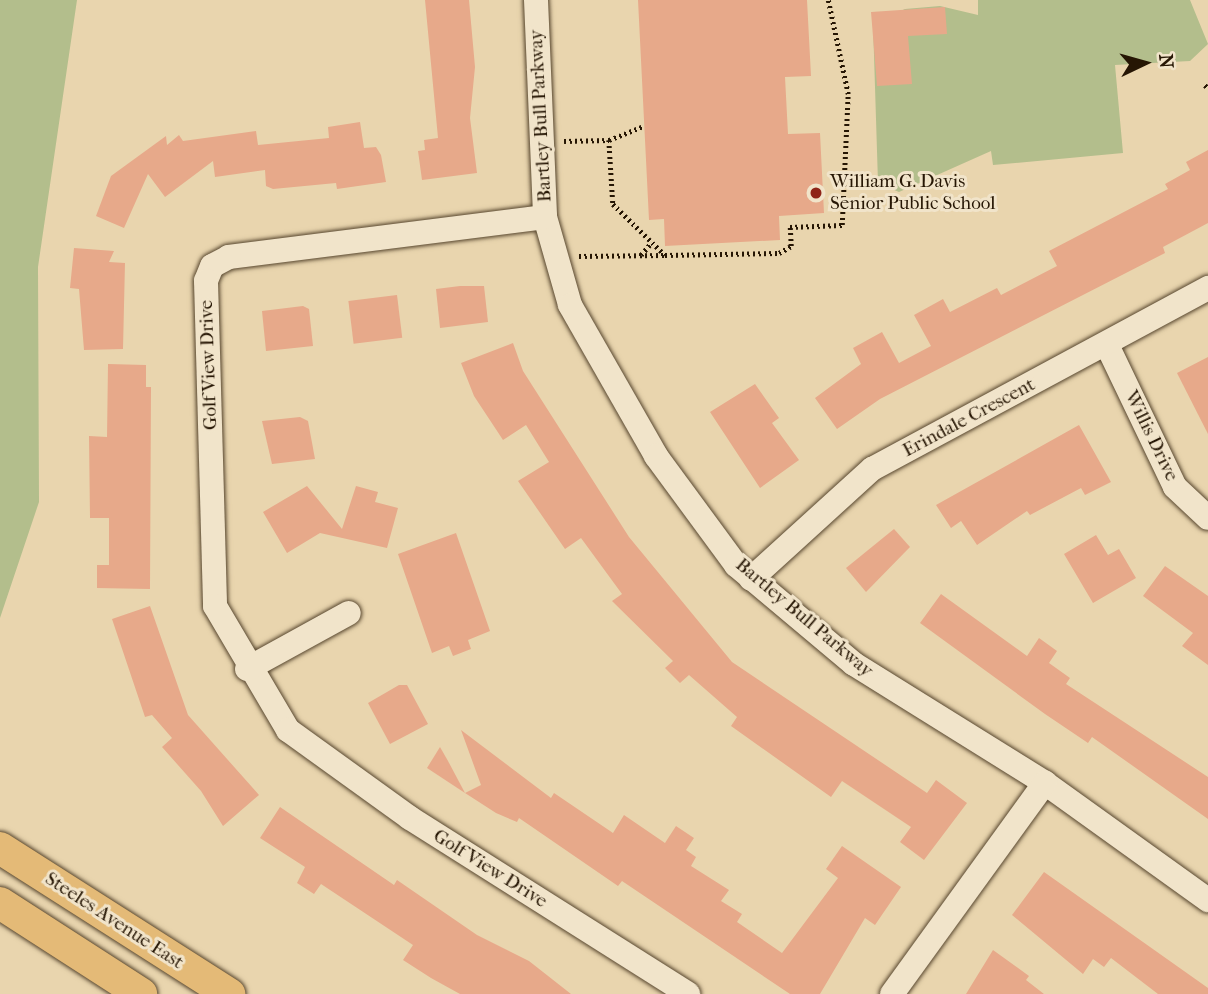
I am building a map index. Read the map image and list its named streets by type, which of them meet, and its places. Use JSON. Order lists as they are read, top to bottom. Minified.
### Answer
{"streets":{"main road":["Steeles Avenue East"],"street":["Bartley Bull Parkway","Golf View Drive","Erindale Crescent","Willis Drive"]},"crossings":[["Bartley Bull Parkway","Golf View Drive"],["Bartley Bull Parkway","Erindale Crescent"],["Erindale Crescent","Willis Drive"]],"places":["William G. Davis Senior Public School"],"north":"right"}
